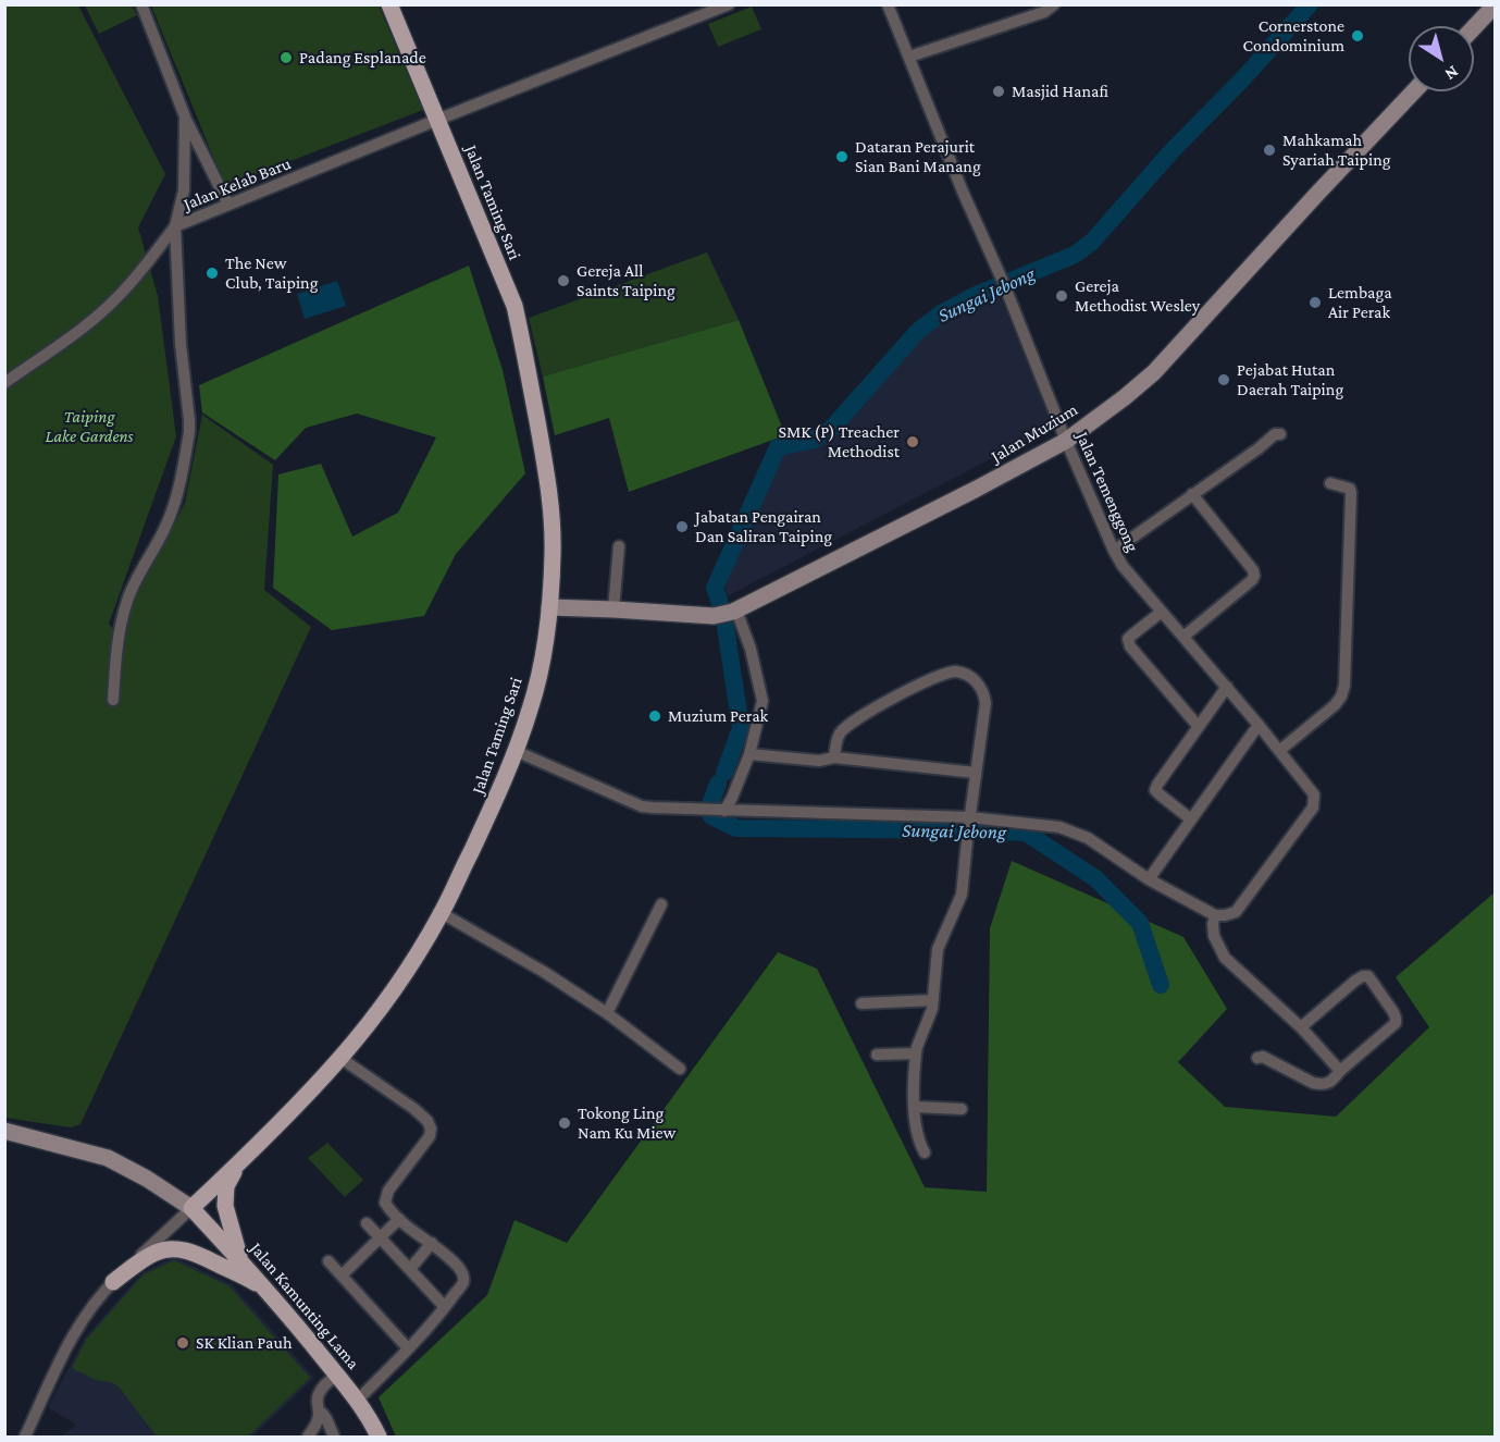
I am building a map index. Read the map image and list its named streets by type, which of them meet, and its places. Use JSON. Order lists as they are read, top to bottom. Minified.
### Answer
{"streets":{"main road":["Jalan Taming Sari","Jalan Kamunting Lama"],"street":["Jalan Kelab Baru","Jalan Muzium","Jalan Temenggong"]},"crossings":[["Jalan Kelab Baru","Jalan Taming Sari"],["Jalan Taming Sari","Jalan Muzium"],["Jalan Taming Sari","Jalan Kamunting Lama"],["Jalan Muzium","Jalan Temenggong"]],"water":["Sungai Jebong"],"parks":["Taiping Lake Gardens"],"places":["Cornerstone Condominium","Padang Esplanade","Masjid Hanafi","Mahkamah Syariah Taiping","Dataran Perajurit Sian Bani Manang","The New Club, Taiping","Gereja All Saints Taiping","Gereja Methodist Wesley","Lembaga Air Perak","Pejabat Hutan Daerah Taiping","SMK (P) Treacher Methodist","Jabatan Pengairan Dan Saliran Taiping","Muzium Perak","Tokong Ling Nam Ku Miew","SK Klian Pauh"],"north":"bottom right"}
